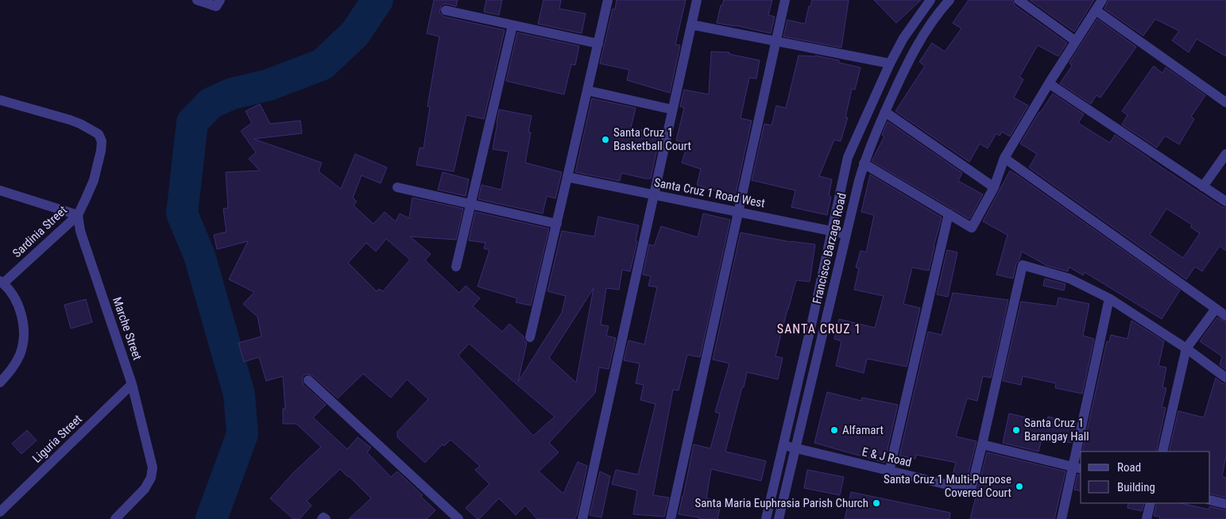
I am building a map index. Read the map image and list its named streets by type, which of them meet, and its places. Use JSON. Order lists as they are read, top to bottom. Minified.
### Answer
{"streets":{"street":["Santa Cruz 1 Road West","Sardinia Street","Francisco Barzaga Road","Marche Street","Liguria Street","E & J Road"]},"crossings":[["Santa Cruz 1 Road West","Francisco Barzaga Road"],["Sardinia Street","Marche Street"],["Francisco Barzaga Road","E & J Road"],["Marche Street","Liguria Street"]],"districts":["SANTA CRUZ 1"],"places":["Santa Cruz 1 Basketball Court","Alfamart","Santa Cruz 1 Barangay Hall","Santa Cruz 1 Multi-Purpose Covered Court","Santa Maria Euphrasia Parish Church"],"legend":["Road","Building"]}
